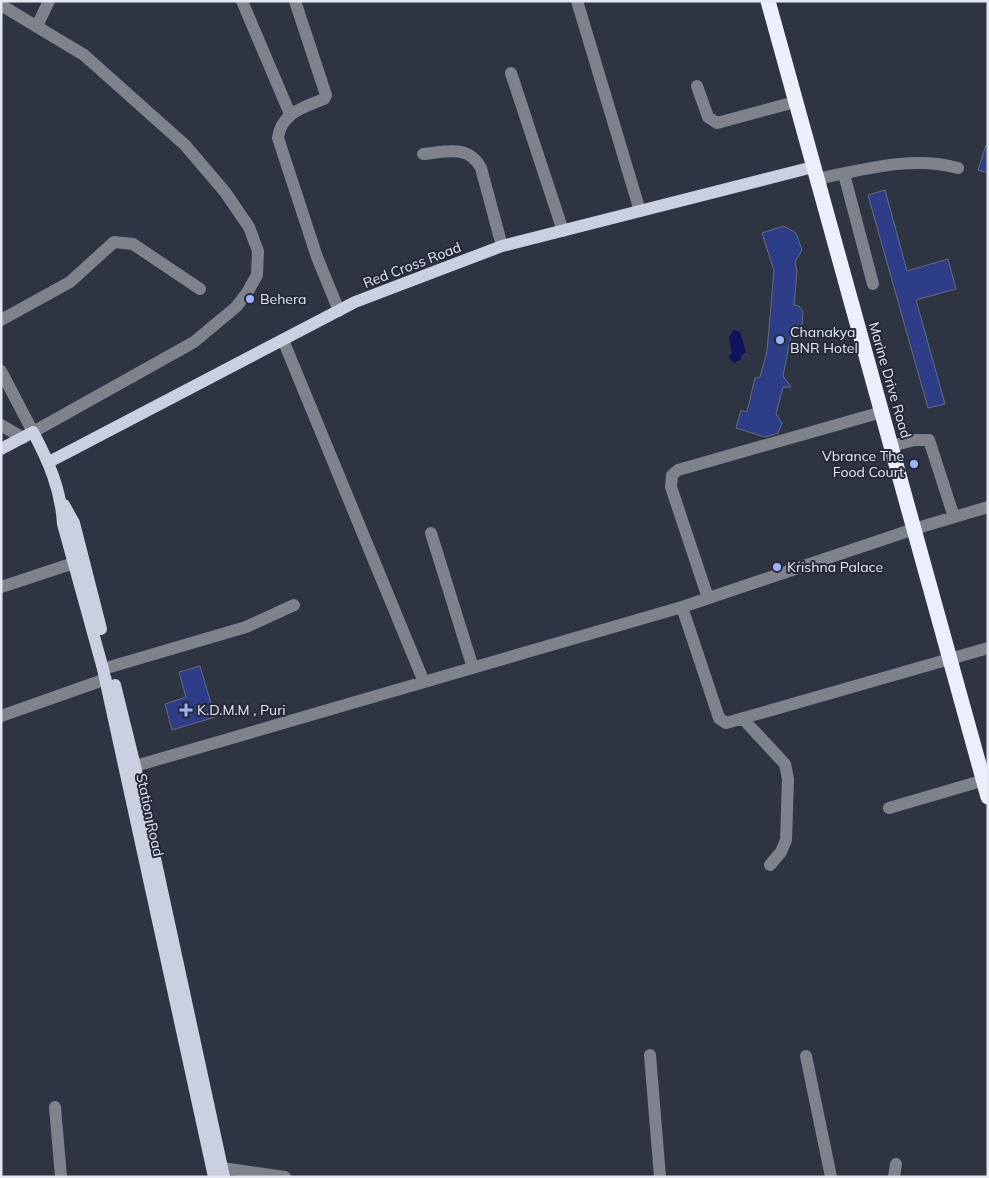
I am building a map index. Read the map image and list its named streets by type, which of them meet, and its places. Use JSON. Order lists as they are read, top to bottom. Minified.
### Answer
{"streets":{"highway":["Marine Drive Road"],"main road":["Red Cross Road","Station Road"]},"crossings":[["Red Cross Road","Marine Drive Road"],["Red Cross Road","Station Road"]],"places":{"other":["Behera","Chanakya BNR Hotel","Vbrance The Food Court","Krishna Palace"],"health":["K.D.M.M , Puri"]}}
